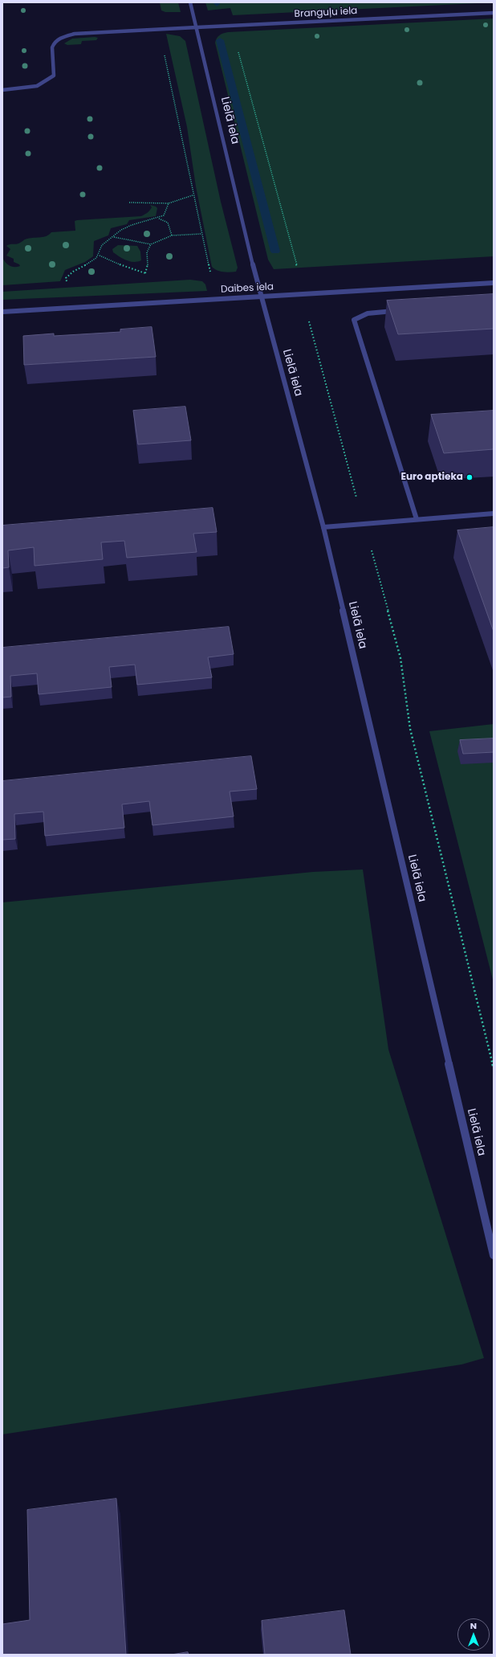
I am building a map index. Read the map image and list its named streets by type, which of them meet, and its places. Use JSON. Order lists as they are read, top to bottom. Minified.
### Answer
{"streets":{"street":["Branguļu iela","Lielā iela","Daibes iela"]},"crossings":[["Branguļu iela","Lielā iela"],["Lielā iela","Daibes iela"]],"places":["Euro aptieka"],"north":"top"}
